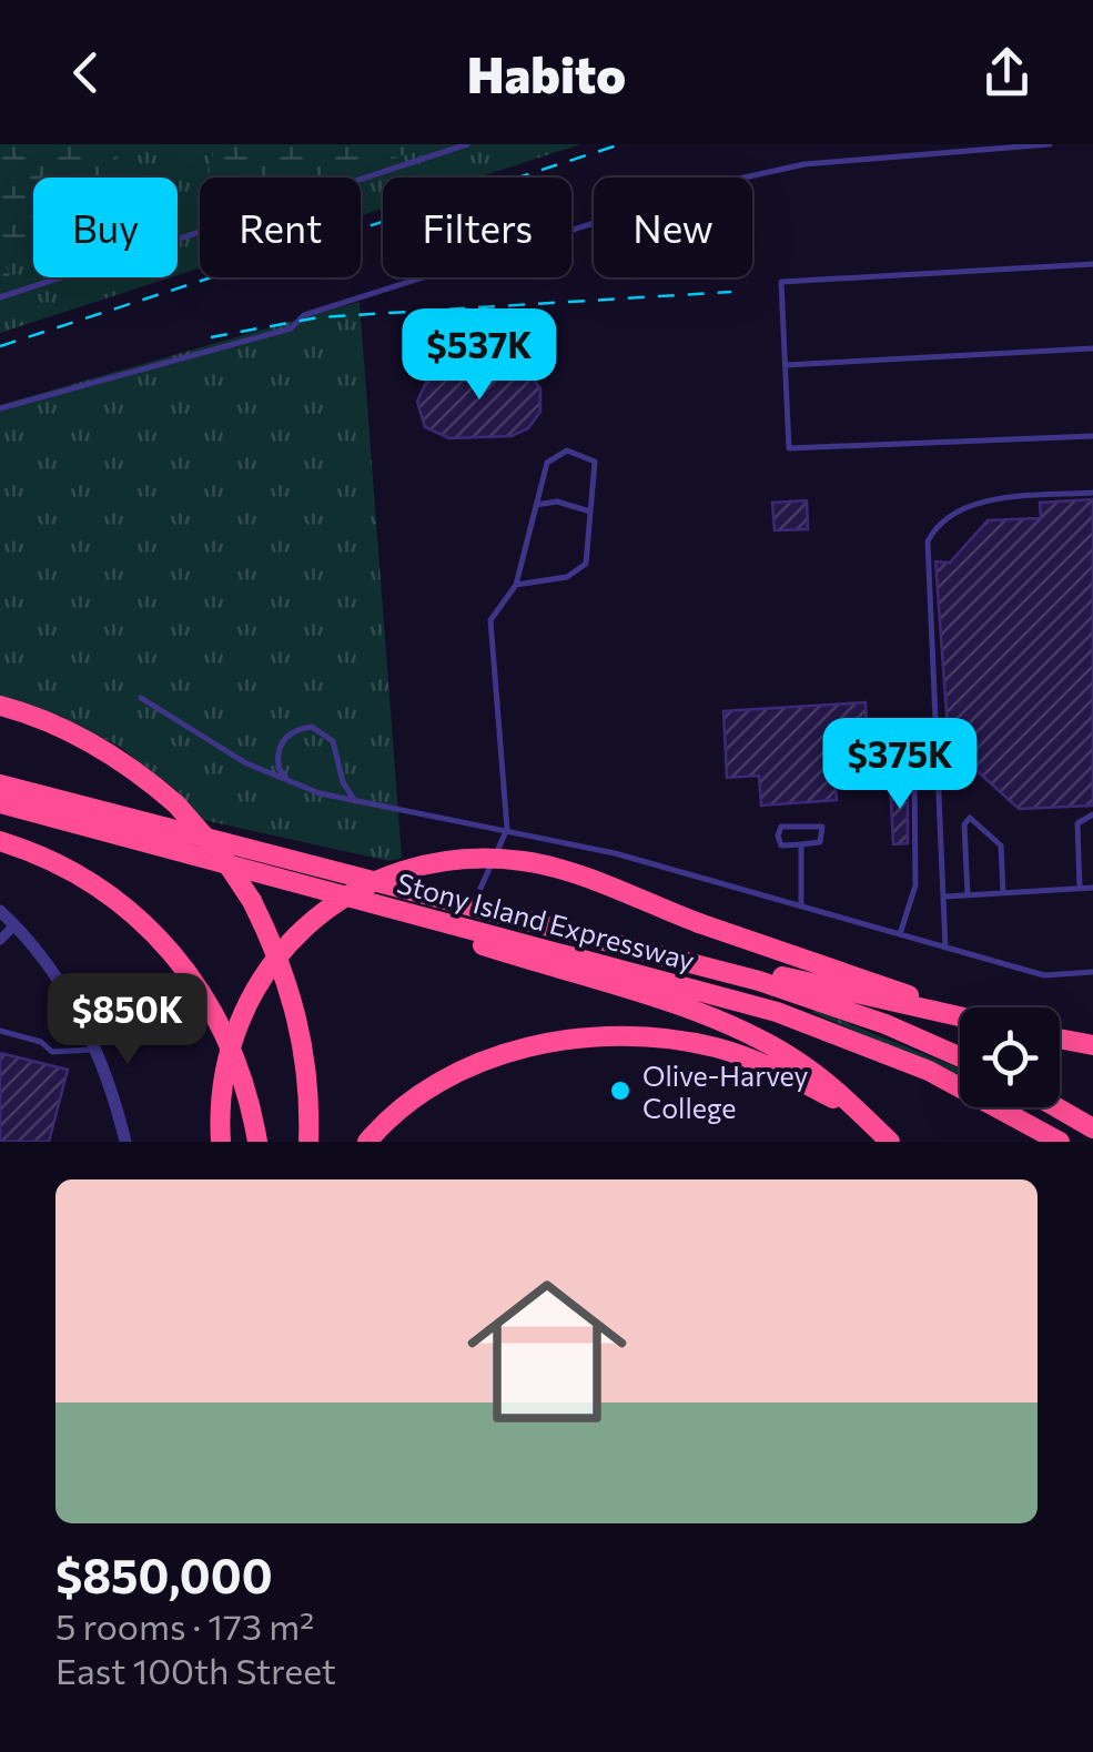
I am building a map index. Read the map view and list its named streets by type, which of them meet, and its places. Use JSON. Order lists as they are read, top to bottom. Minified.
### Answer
{"streets":{"highway":["Stony Island Expressway"]},"places":["Olive-Harvey College"],"page":{"header":"Habito","chip":["Buy","Rent","Filters","New"],"price":["$537K","$375K","$850K"],"list":[{"name":"$850,000","note":"5 rooms · 173 m² · East 100th Street"}]}}
